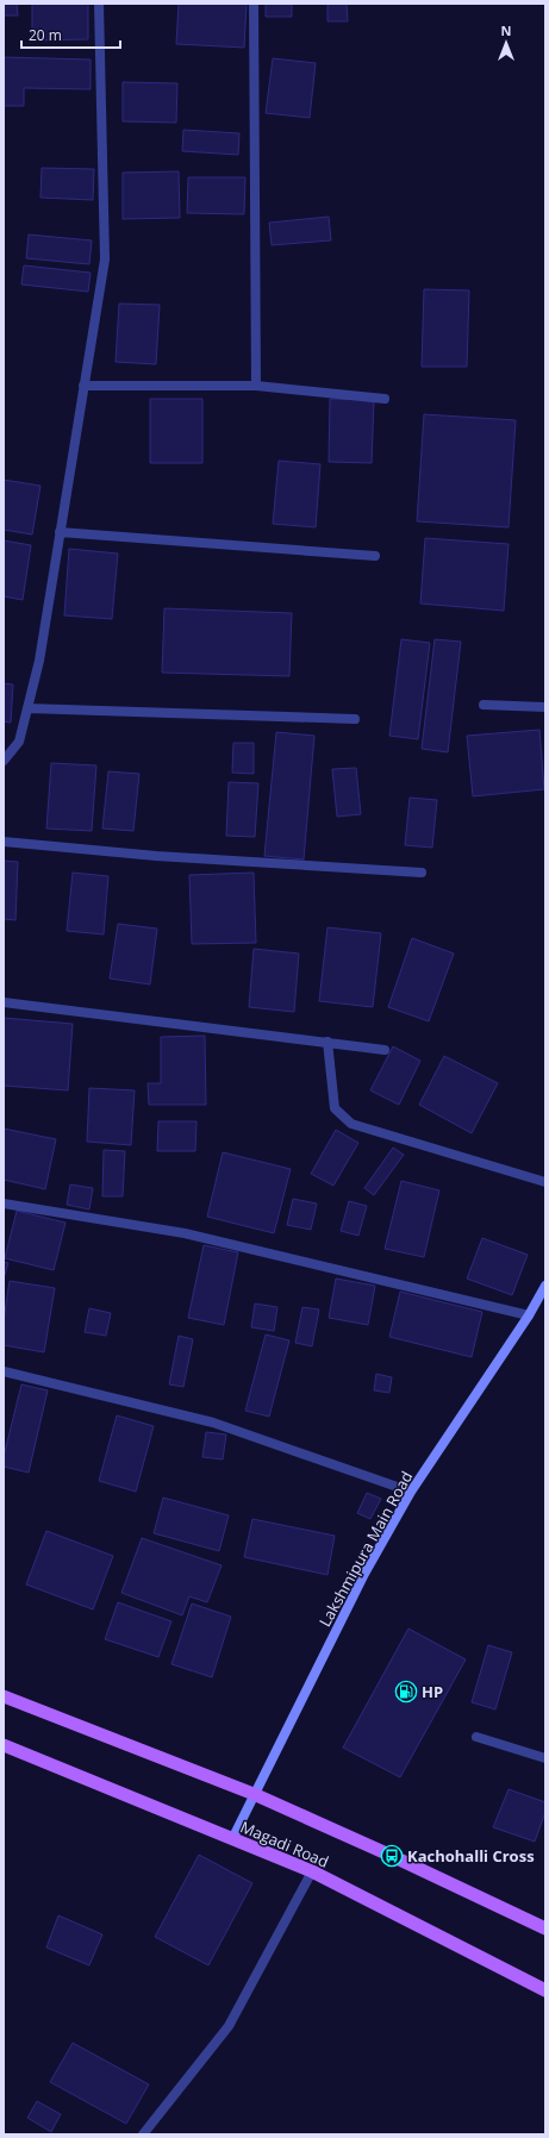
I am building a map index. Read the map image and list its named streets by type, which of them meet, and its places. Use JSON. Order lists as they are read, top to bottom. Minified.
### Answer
{"streets":{"main road":["Lakshmipura Main Road","Magadi Road"]},"crossings":[["Lakshmipura Main Road","Magadi Road"]],"places":{"fuel station":["HP"],"bus stop":["Kachohalli Cross"]},"scale_bar":"20 m","north":"top"}
